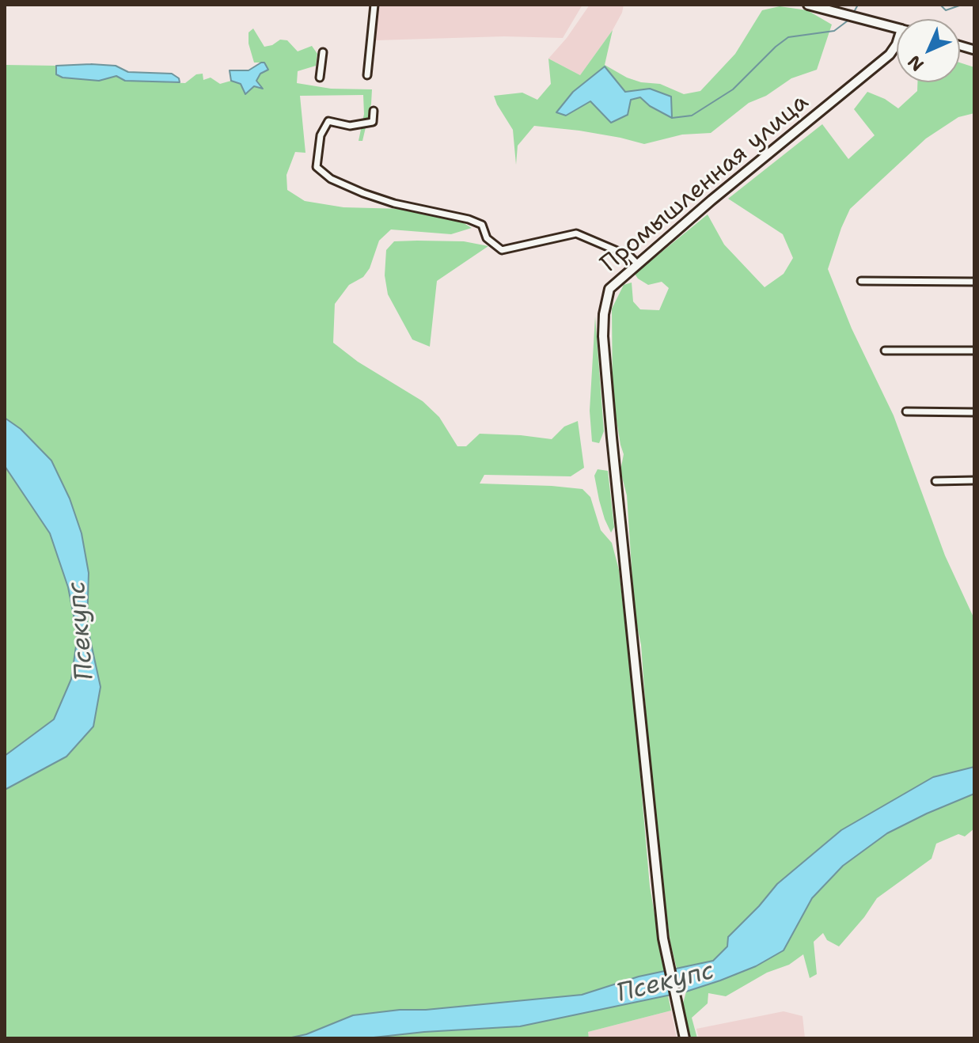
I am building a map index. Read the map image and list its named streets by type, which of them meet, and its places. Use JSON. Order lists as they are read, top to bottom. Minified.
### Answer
{"streets":{"main road":["Промышленная улица"]},"water":["Псекупс"],"north":"bottom left"}
